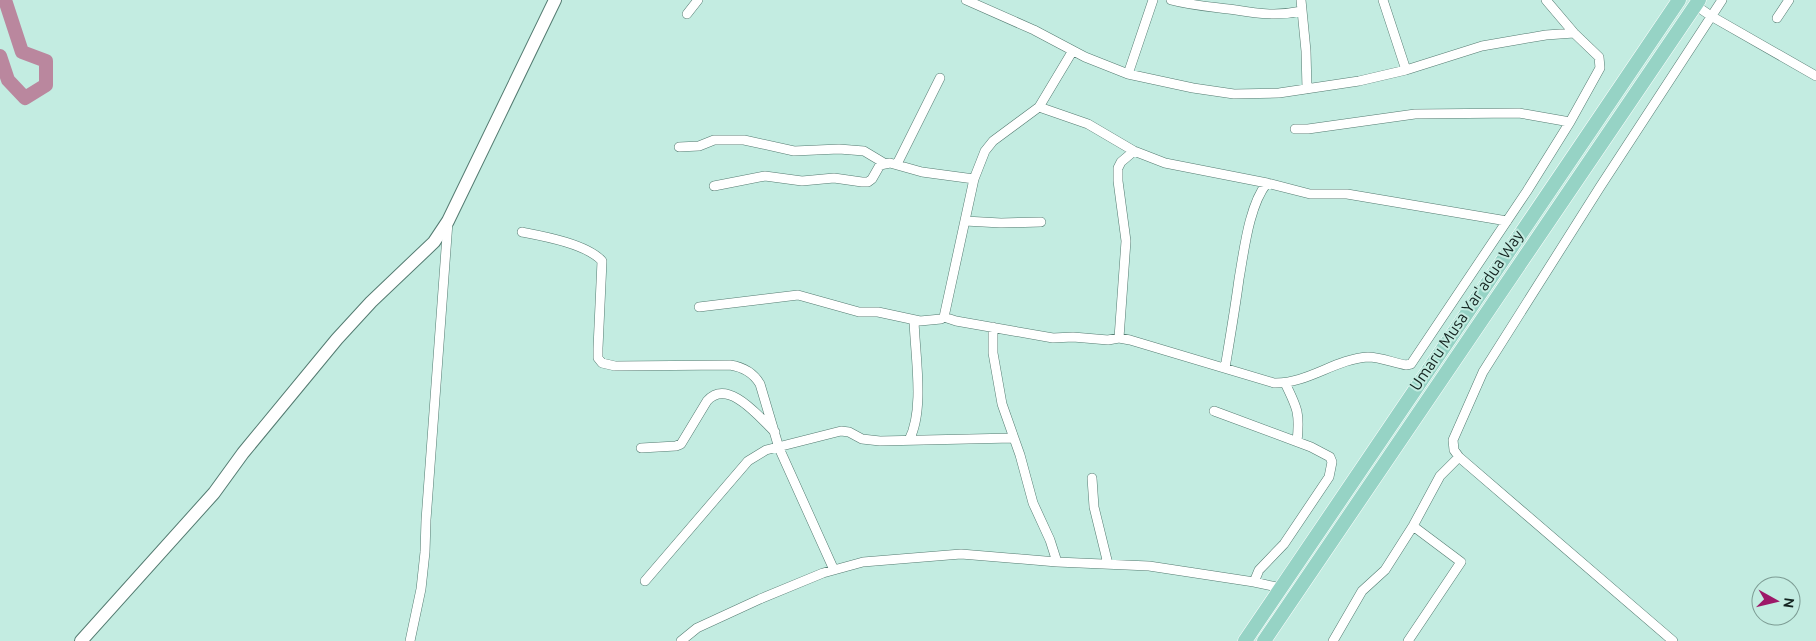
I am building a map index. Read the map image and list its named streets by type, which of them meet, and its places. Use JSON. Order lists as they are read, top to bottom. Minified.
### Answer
{"streets":{"main road":["Umaru Musa Yar'adua Way"]},"north":"right"}
